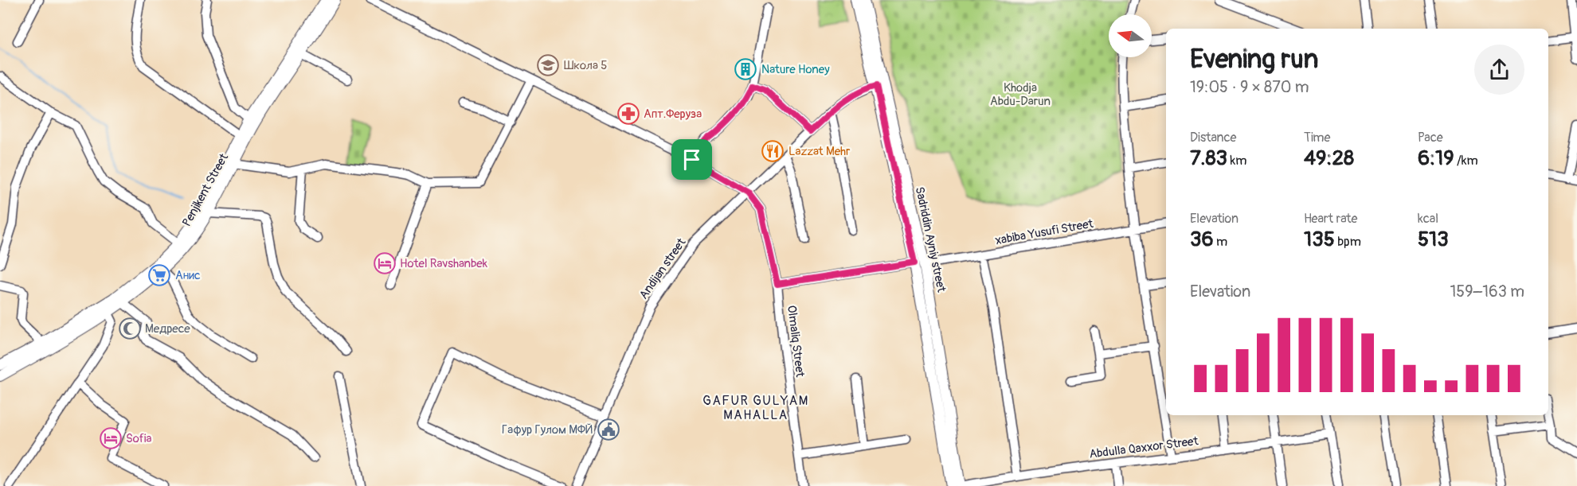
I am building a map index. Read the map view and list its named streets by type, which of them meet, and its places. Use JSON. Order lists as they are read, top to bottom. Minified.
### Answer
{"streets":{"main road":["Penjikent Street","Sadriddin Ayniy street"],"street":["xabiba Yusufi Street","Andijan street","Olmaliq Street","Abdulla Qaxxor Street"]},"crossings":[["xabiba Yusufi Street","Sadriddin Ayniy street"],["xabiba Yusufi Street","Olmaliq Street"],["Sadriddin Ayniy street","Andijan street"],["Sadriddin Ayniy street","Abdulla Qaxxor Street"],["Andijan street","Olmaliq Street"]],"districts":["GAFUR GULYAM MAHALLA"],"parks":["Khodja Abdu-Darun"],"places":{"school or university":["Школа 5"],"building":["Nature Honey"],"pharmacy":["Апт.Феруза"],"restaurant":["Lazzat Mehr"],"hotel":["Hotel Ravshanbek","Sofia"],"supermarket":["Анис"],"mosque":["Медресе"],"public building":["Гафур Гулом МФЙ"]},"north":"left","page":{"heading":["Evening run","19:05 · 9 × 870 m"],"stats":[["Distance","7.83 km"],["Time","49:28"],["Pace","6:19 /km"],["Elevation","36 m"],["Heart rate","135 bpm"],["kcal","513"]],"chart":["Elevation","159–163 m"]}}
